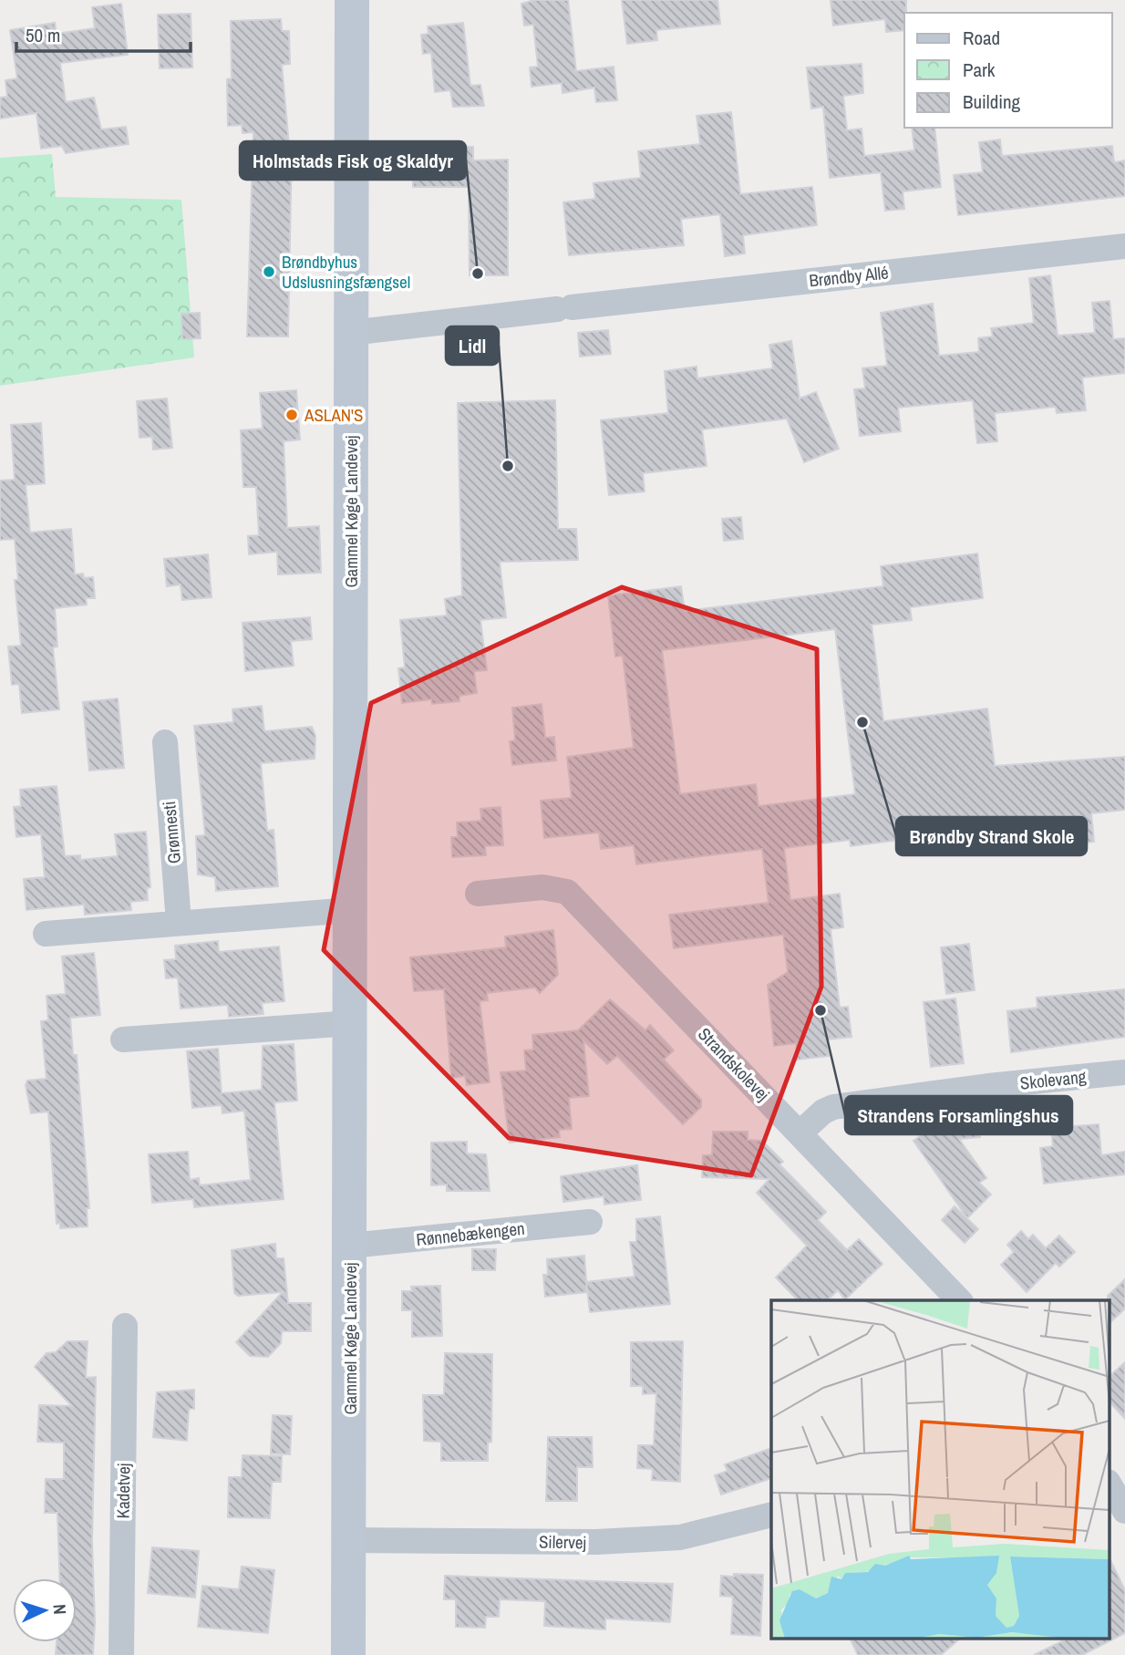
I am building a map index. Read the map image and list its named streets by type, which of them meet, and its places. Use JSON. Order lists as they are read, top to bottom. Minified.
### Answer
{"streets":{"main road":["Gammel Køge Landevej"],"street":["Brøndby Allé","Grønnesti","Strandskolevej","Skolevang","Rønnebækengen","Kadetvej","Silervej"]},"crossings":[["Brøndby Allé","Gammel Køge Landevej"],["Gammel Køge Landevej","Rønnebækengen"],["Gammel Køge Landevej","Silervej"],["Strandskolevej","Skolevang"]],"places":["Brøndbyhus Udslusningsfængsel","Holmstads Fisk og Skaldyr","ASLAN'S","Lidl","Brøndby Strand Skole","Strandens Forsamlingshus"],"legend":["Road","Park","Building"],"scale_bar":"50 m","north":"right"}
